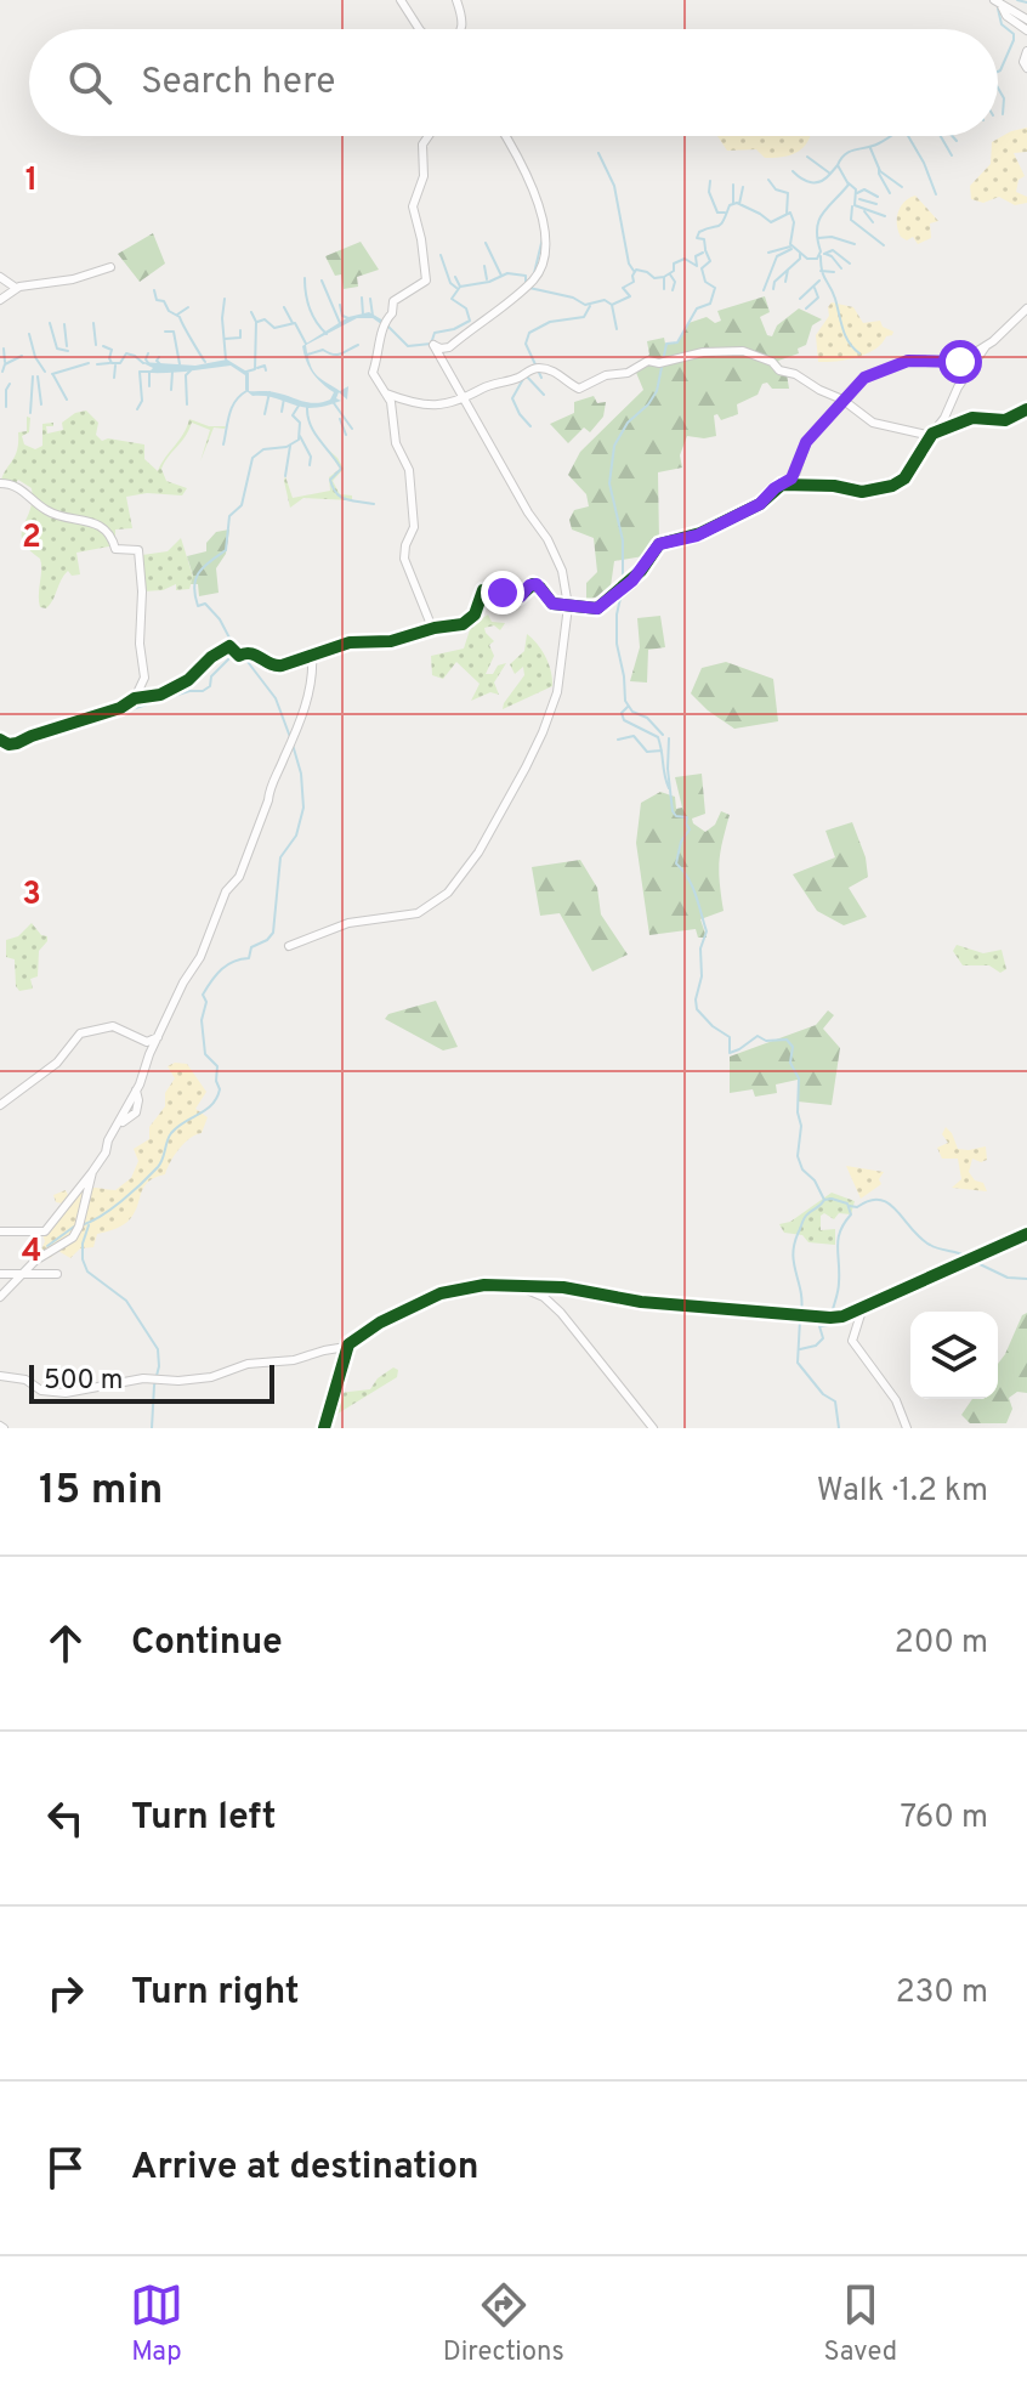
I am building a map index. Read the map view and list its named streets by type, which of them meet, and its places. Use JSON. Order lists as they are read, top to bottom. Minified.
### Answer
{"scale_bar":"500 m","page":{"search":"Search here","scale":"500 m","heading":["15 min","Walk · 1.2 km"],"list":[["Continue","200 m"],["Turn left","760 m"],["Turn right","230 m"],"Arrive at destination"],"nav":["Map","Directions","Saved"]},"grid":{"rows":["1","2","3","4"]}}
